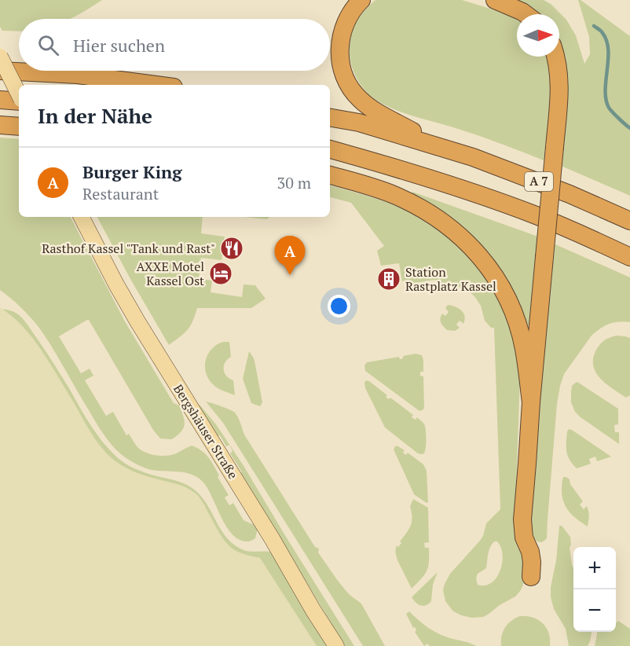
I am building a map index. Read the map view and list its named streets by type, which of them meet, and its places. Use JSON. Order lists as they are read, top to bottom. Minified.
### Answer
{"streets":{"highway":["A 7"],"main road":["Bergshäuser Straße"]},"places":{"restaurant":["Rasthof Kassel \"Tank und Rast\""],"hotel":["AXXE Motel Kassel Ost"],"building":["Station Rastplatz Kassel"]},"north":"right","page":{"search":"Hier suchen","heading":"In der Nähe","list":[{"mark":"A","name":"Burger King","note":"Restaurant","value":"30 m"}],"pins":"A","map_buttons":["+","−"]}}
